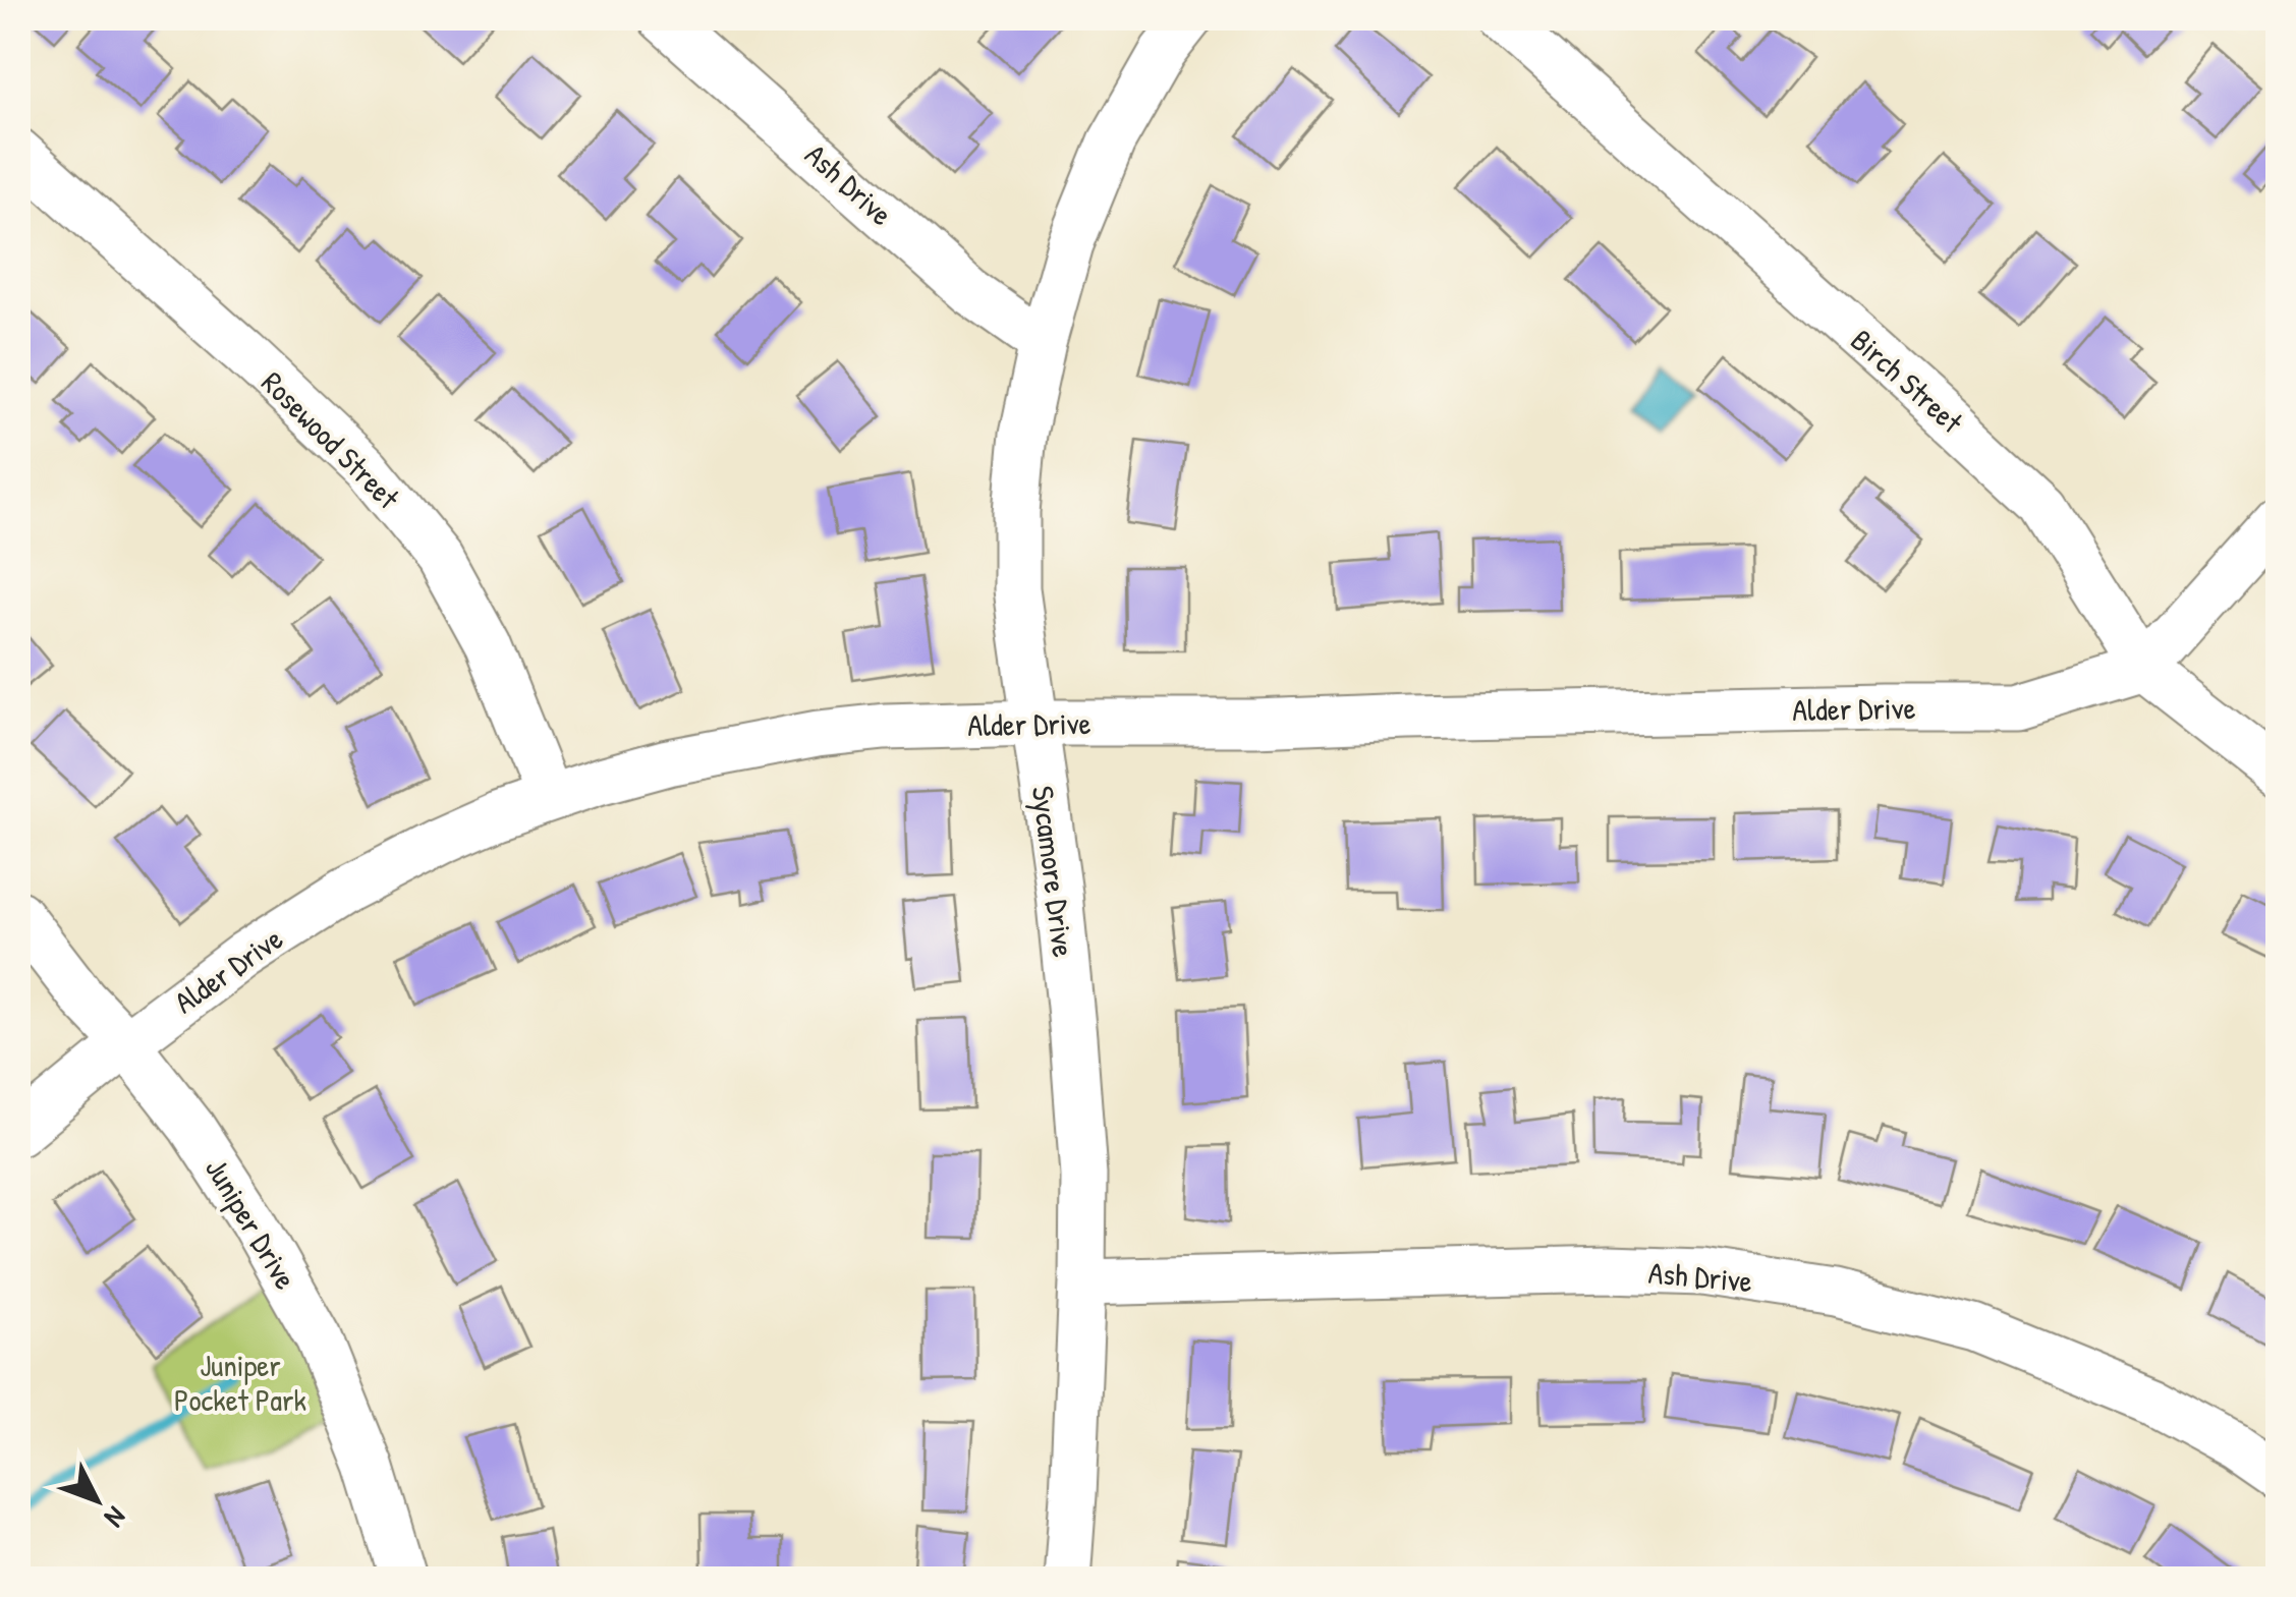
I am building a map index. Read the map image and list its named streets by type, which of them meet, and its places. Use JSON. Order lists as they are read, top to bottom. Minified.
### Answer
{"streets":{"street":["Ash Drive","Birch Street","Rosewood Street","Alder Drive","Sycamore Drive","Juniper Drive"]},"crossings":[["Ash Drive","Sycamore Drive"],["Birch Street","Alder Drive"],["Rosewood Street","Alder Drive"],["Alder Drive","Sycamore Drive"],["Alder Drive","Juniper Drive"]],"parks":["Juniper Pocket Park"],"north":"bottom right"}
